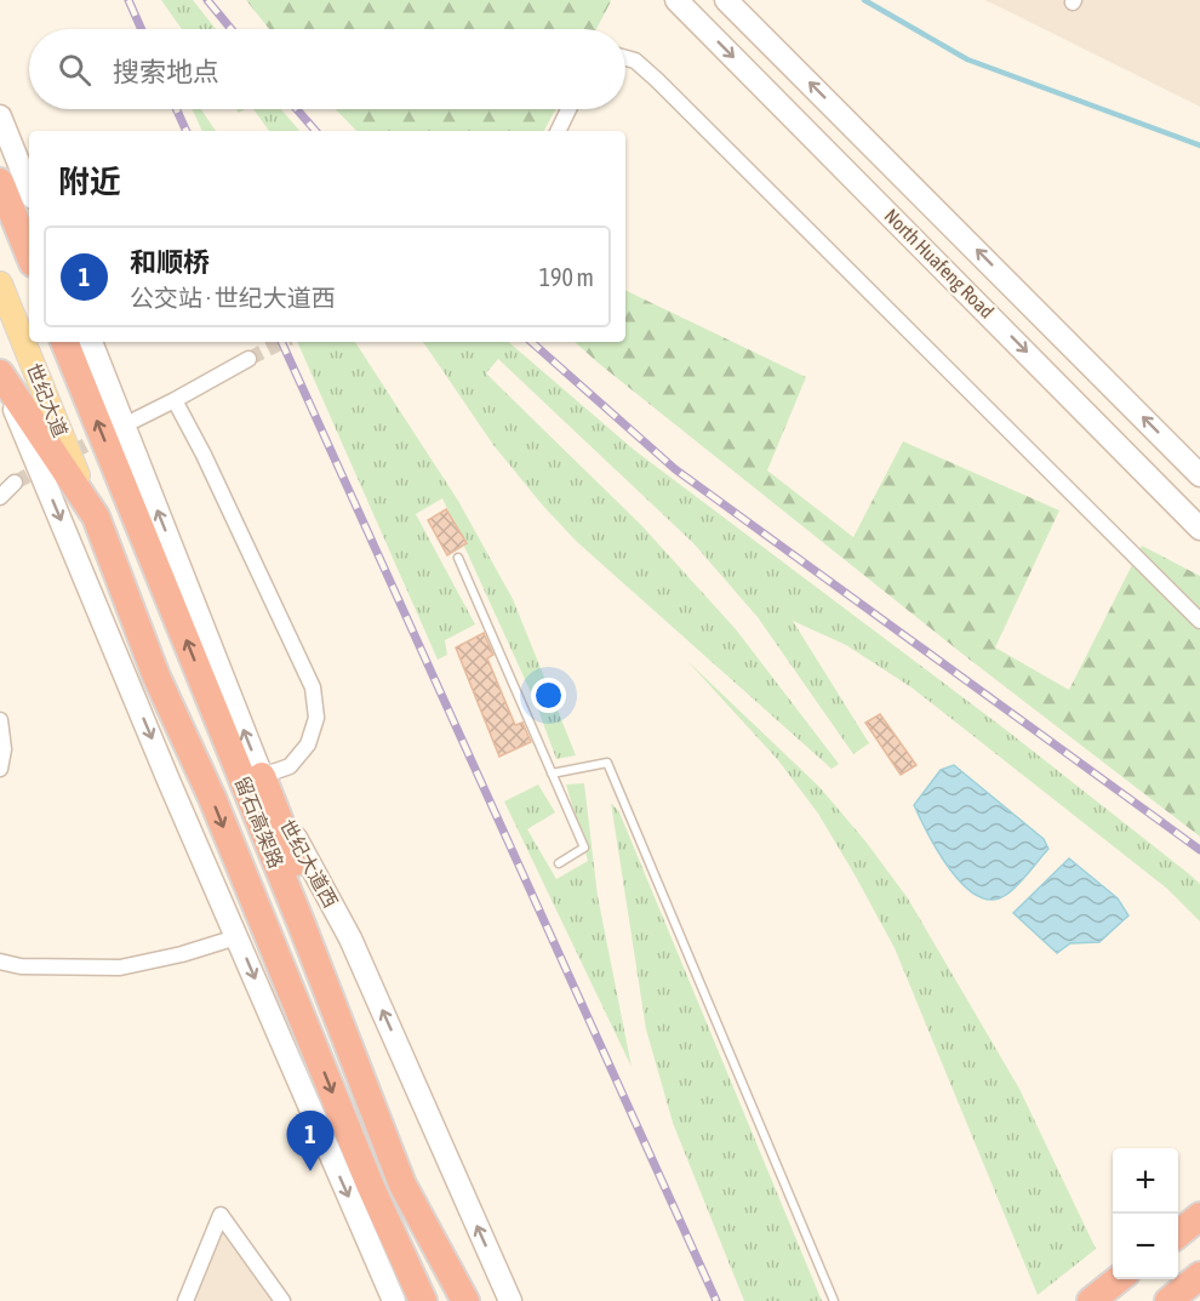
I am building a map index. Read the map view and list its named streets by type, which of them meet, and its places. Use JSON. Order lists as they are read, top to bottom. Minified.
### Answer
{"streets":{"highway":["留石高架路"],"main road":["North Huafeng Road","世纪大道","世纪大道西"]},"crossings":[["世纪大道","留石高架路"]],"page":{"search":"搜索地点","heading":"附近","list":[{"mark":"1","name":"和顺桥","note":"公交站 · 世纪大道西","value":"190 m"}],"pins":"1","map_buttons":["+","−"]}}
